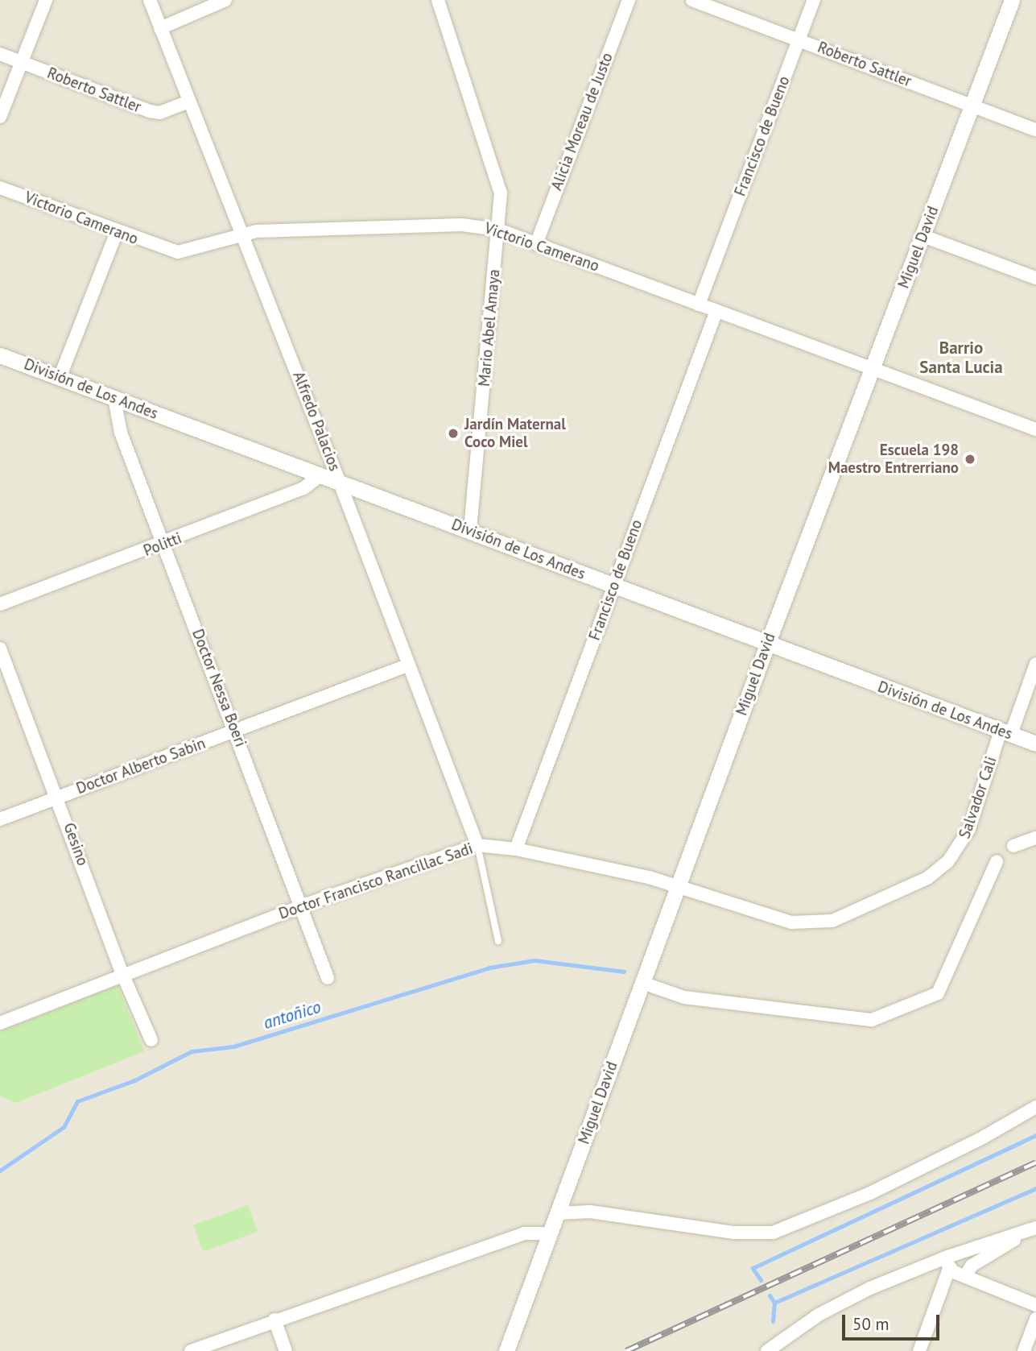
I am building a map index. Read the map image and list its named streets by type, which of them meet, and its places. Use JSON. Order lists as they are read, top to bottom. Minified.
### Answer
{"streets":{"street":["Roberto Sattler","Alicia Moreau de Justo","Francisco de Bueno","Victorio Camerano","Miguel David","Mario Abel Amaya","División de Los Andes","Alfredo Palacios","Politti","Doctor Nessa Boeri","Doctor Alberto Sabin","Salvador Cali","Gesino","Doctor Francisco Rancillac Sadi"]},"crossings":[["Roberto Sattler","Francisco de Bueno"],["Roberto Sattler","Miguel David"],["Roberto Sattler","Alfredo Palacios"],["Alicia Moreau de Justo","Victorio Camerano"],["Francisco de Bueno","Victorio Camerano"],["Francisco de Bueno","División de Los Andes"],["Francisco de Bueno","Doctor Francisco Rancillac Sadi"],["Victorio Camerano","Miguel David"],["Victorio Camerano","Mario Abel Amaya"],["Victorio Camerano","Alfredo Palacios"],["Miguel David","División de Los Andes"],["Miguel David","Doctor Francisco Rancillac Sadi"],["Mario Abel Amaya","División de Los Andes"],["División de Los Andes","Alfredo Palacios"],["División de Los Andes","Politti"],["División de Los Andes","Doctor Nessa Boeri"],["División de Los Andes","Salvador Cali"],["Alfredo Palacios","Doctor Alberto Sabin"],["Alfredo Palacios","Doctor Francisco Rancillac Sadi"],["Politti","Doctor Nessa Boeri"],["Doctor Nessa Boeri","Doctor Alberto Sabin"],["Doctor Nessa Boeri","Doctor Francisco Rancillac Sadi"],["Doctor Alberto Sabin","Gesino"],["Salvador Cali","Doctor Francisco Rancillac Sadi"],["Gesino","Doctor Francisco Rancillac Sadi"]],"districts":["Barrio Santa Lucia"],"water":["antoñico"],"places":["Jardín Maternal Coco Miel","Escuela 198 Maestro Entrerriano"],"scale_bar":"50 m"}
